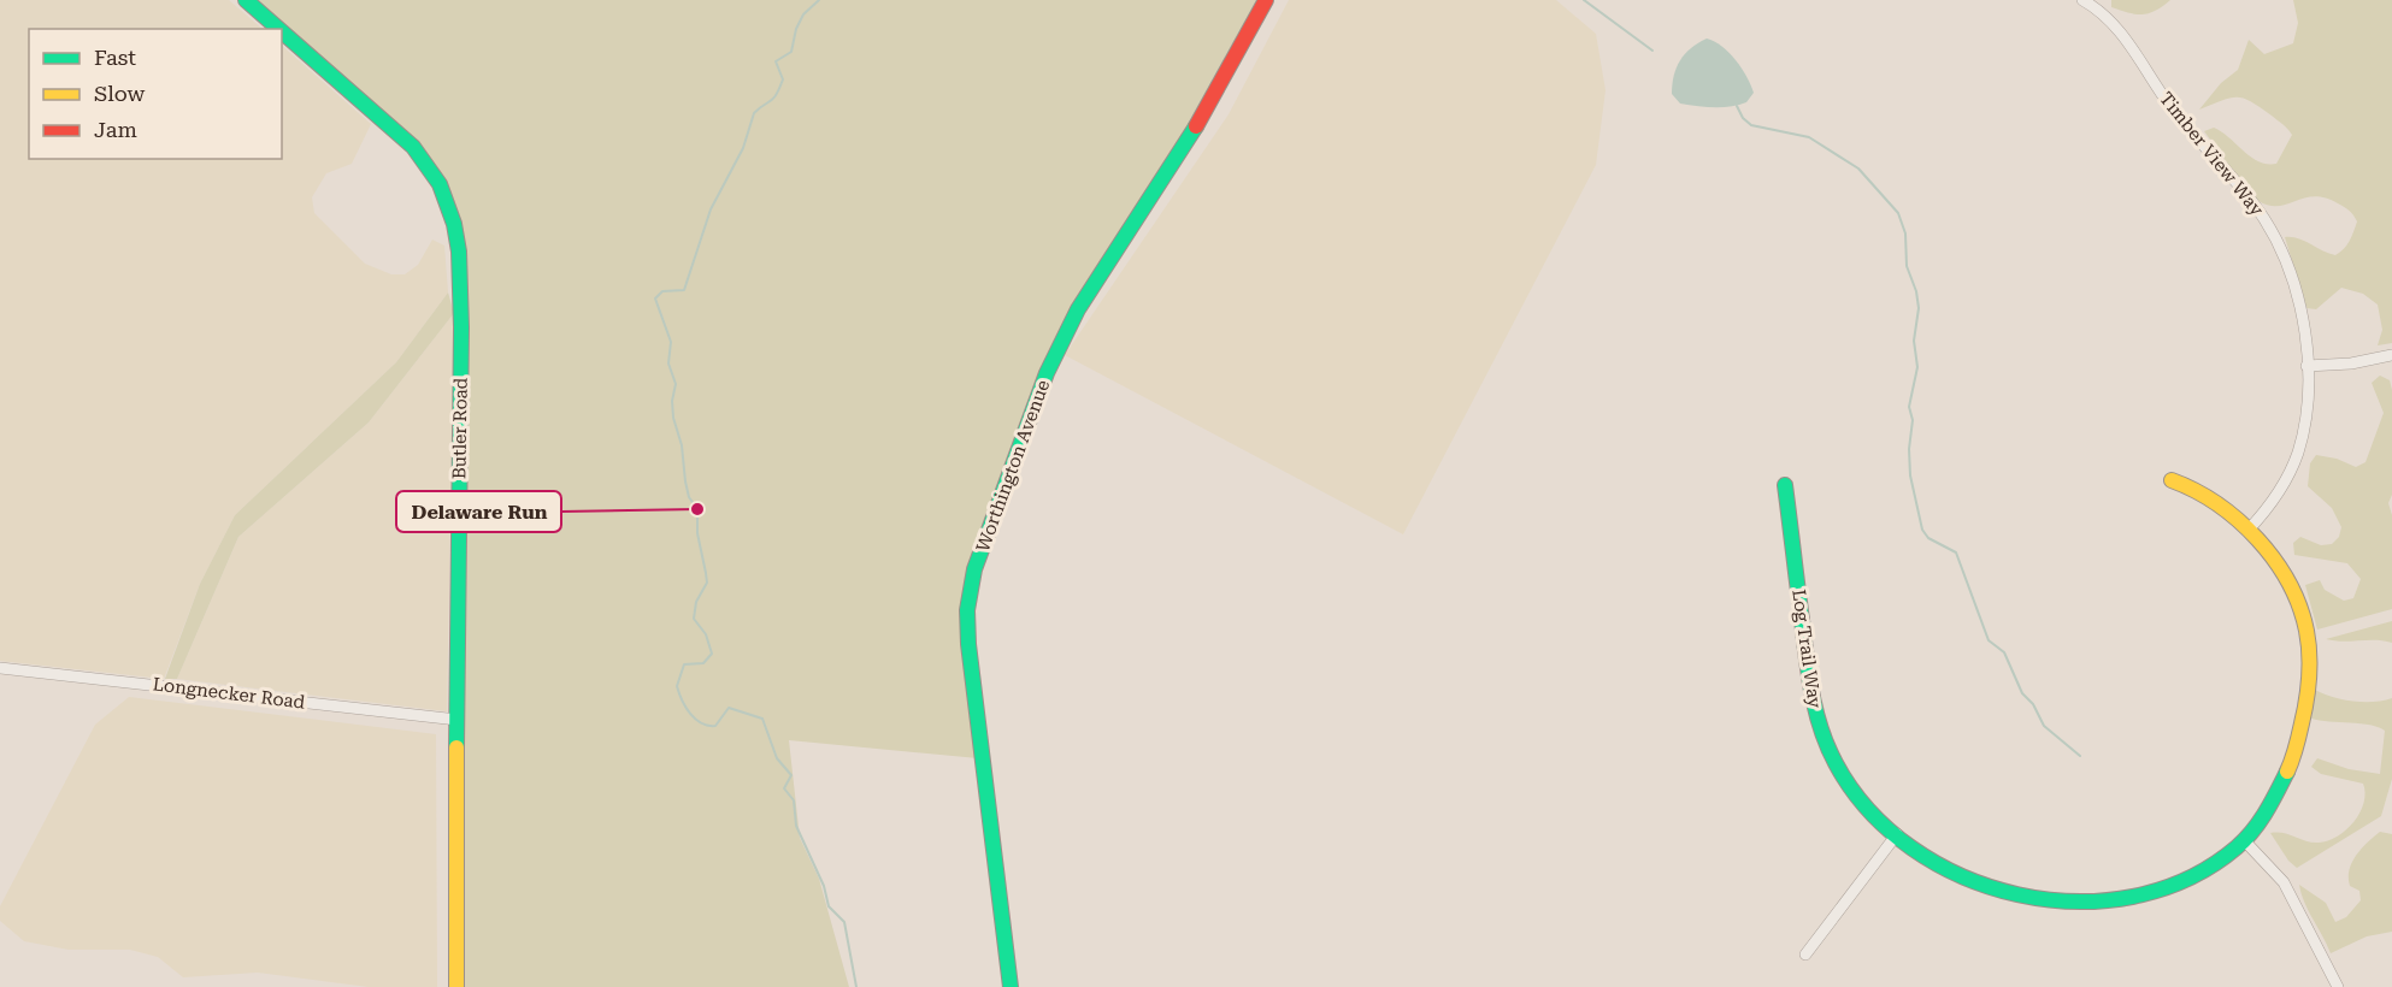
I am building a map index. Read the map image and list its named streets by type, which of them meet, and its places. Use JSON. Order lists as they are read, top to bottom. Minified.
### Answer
{"streets":{"main road":["Butler Road","Worthington Avenue","Log Trail Way"],"street":["Timber View Way","Longnecker Road"]},"crossings":[["Timber View Way","Log Trail Way"],["Butler Road","Longnecker Road"]],"places":["Delaware Run"],"legend":["Fast","Slow","Jam"]}
